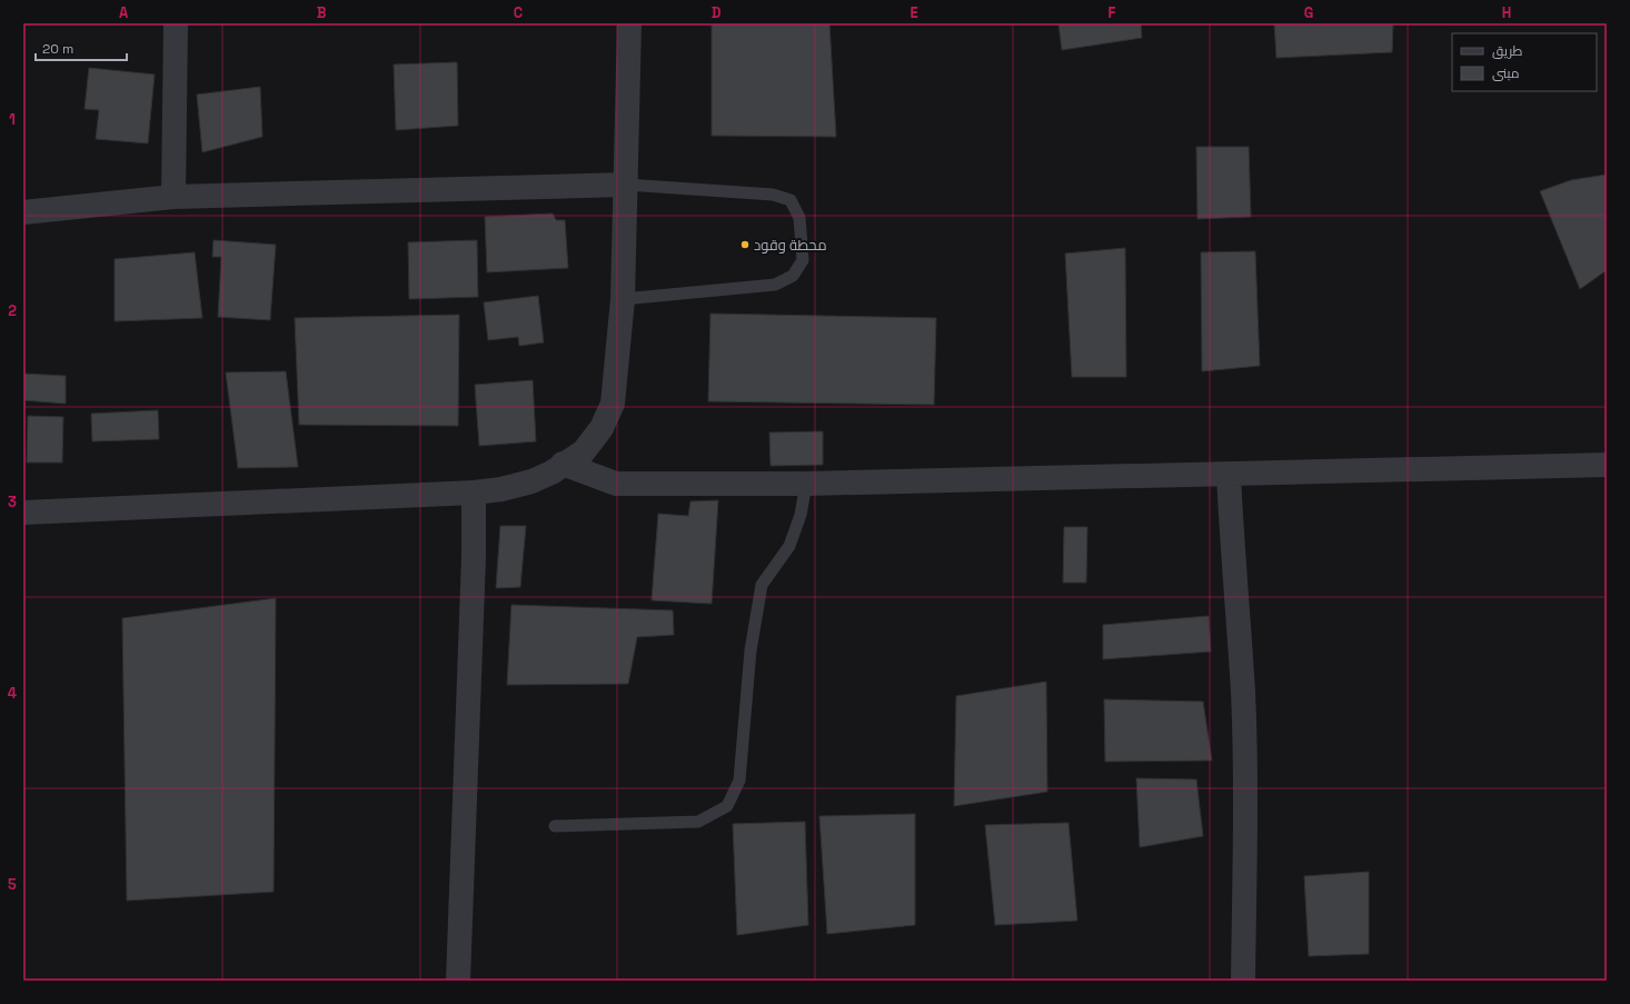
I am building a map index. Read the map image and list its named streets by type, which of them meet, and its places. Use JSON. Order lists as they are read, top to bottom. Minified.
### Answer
{"places":["محطة وقود"],"legend":["طريق","مبنى"],"scale_bar":"20 m","grid":{"columns":["A","B","C","D","E","F","G","H"],"rows":["1","2","3","4","5"]}}
